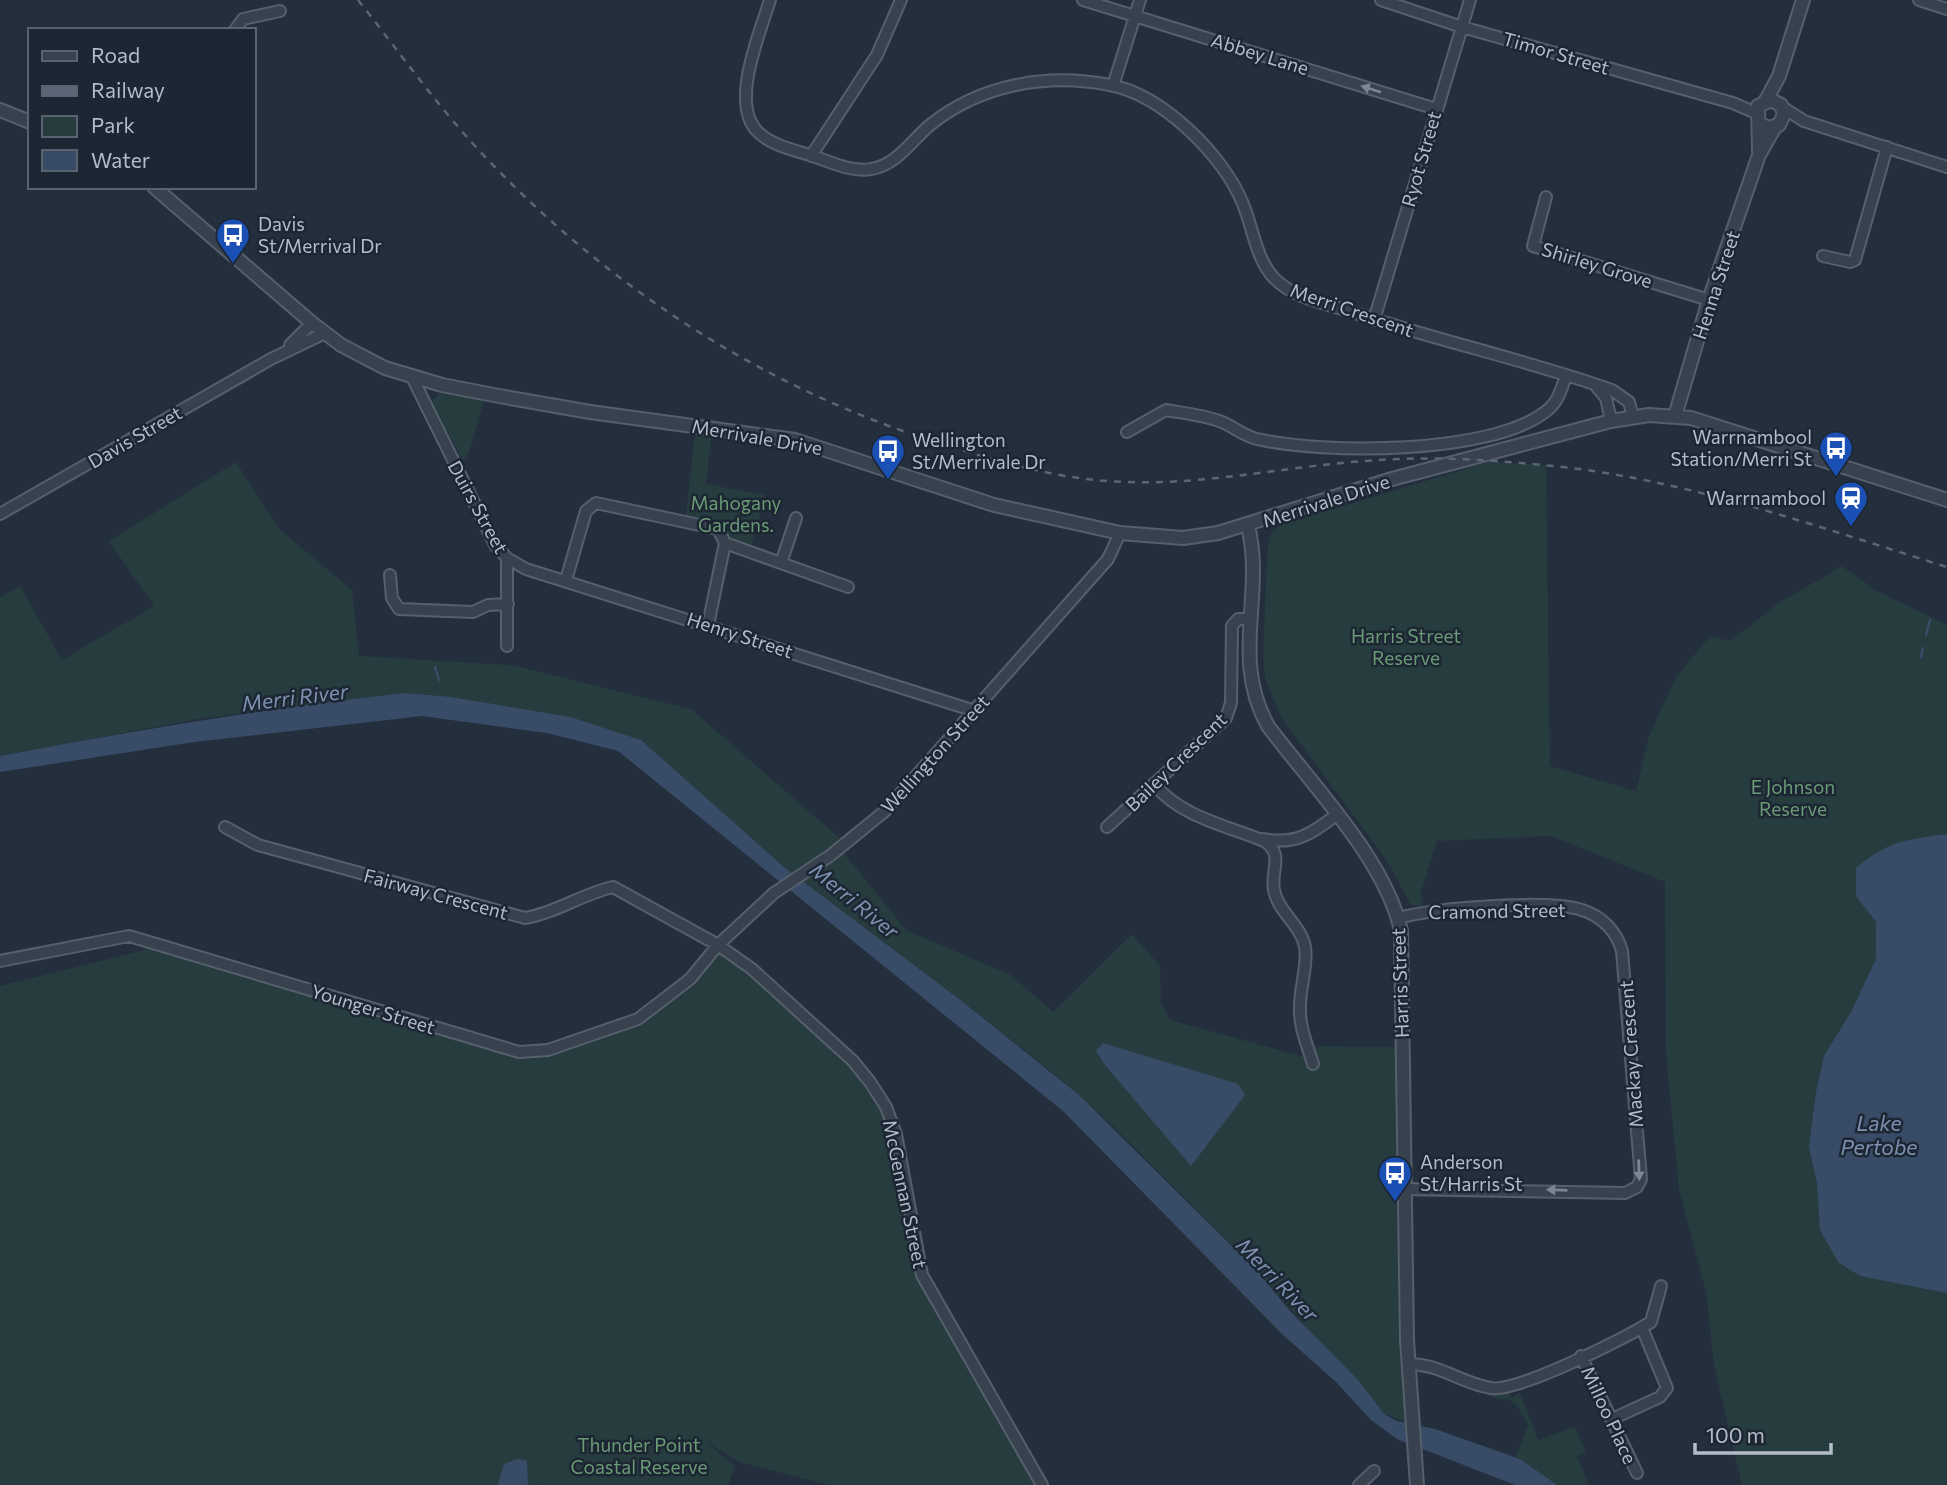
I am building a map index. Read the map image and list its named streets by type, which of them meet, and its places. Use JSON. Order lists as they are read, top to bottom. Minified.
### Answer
{"streets":{"street":["Timor Street","Abbey Lane","Ryot Street","Shirley Grove","Henna Street","Merri Crescent","Davis Street","Merrivale Drive","Duirs Street","Henry Street","Wellington Street","Bailey Crescent","Fairway Crescent","Cramond Street","Harris Street","Younger Street","Mackay Crescent","McGennan Street","Milloo Place"]},"crossings":[["Timor Street","Ryot Street"],["Timor Street","Henna Street"],["Abbey Lane","Ryot Street"],["Ryot Street","Merri Crescent"],["Shirley Grove","Henna Street"],["Henna Street","Merrivale Drive"],["Merri Crescent","Merrivale Drive"],["Davis Street","Merrivale Drive"],["Merrivale Drive","Duirs Street"],["Merrivale Drive","Wellington Street"],["Merrivale Drive","Harris Street"],["Duirs Street","Henry Street"],["Henry Street","Wellington Street"],["Wellington Street","Fairway Crescent"],["Wellington Street","Younger Street"],["Wellington Street","McGennan Street"],["Bailey Crescent","Harris Street"],["Fairway Crescent","Younger Street"],["Fairway Crescent","McGennan Street"],["Cramond Street","Harris Street"],["Cramond Street","Mackay Crescent"],["Harris Street","Mackay Crescent"],["Younger Street","McGennan Street"]],"one_way":["Abbey Lane"],"water":["Merri River","Lake Pertobe"],"parks":["Mahogany Gardens.","Harris Street Reserve","E Johnson Reserve","Thunder Point Coastal Reserve"],"places":{"bus stop":["Davis St/Merrival Dr","Warrnambool Station/Merri St","Wellington St/Merrivale Dr","Anderson St/Harris St"],"station":["Warrnambool"]},"legend":["Road","Railway","Park","Water"],"scale_bar":"100 m"}
